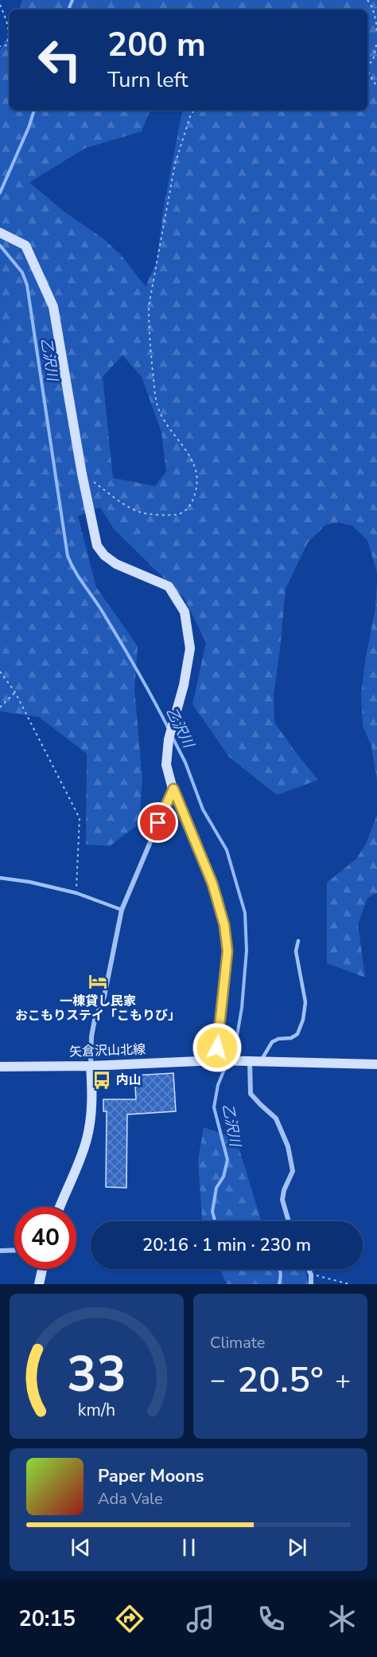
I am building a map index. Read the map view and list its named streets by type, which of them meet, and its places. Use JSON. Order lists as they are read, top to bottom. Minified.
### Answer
{"streets":{"street":["矢倉沢山北線"]},"water":["乙沢川"],"places":{"hotel":["一棟貸し民家 おこもりステイ「こもりび」"],"bus stop":["内山"]},"page":{"turn":["200 m","Turn left"],"limit":"40","trip":"20:16 · 1 min · 230 m","tile":"Climate","heat":["−","20.5°","+"],"song":["Paper Moons","Ada Vale"],"tabs":"20:15","gauge":["33","km/h"]}}
